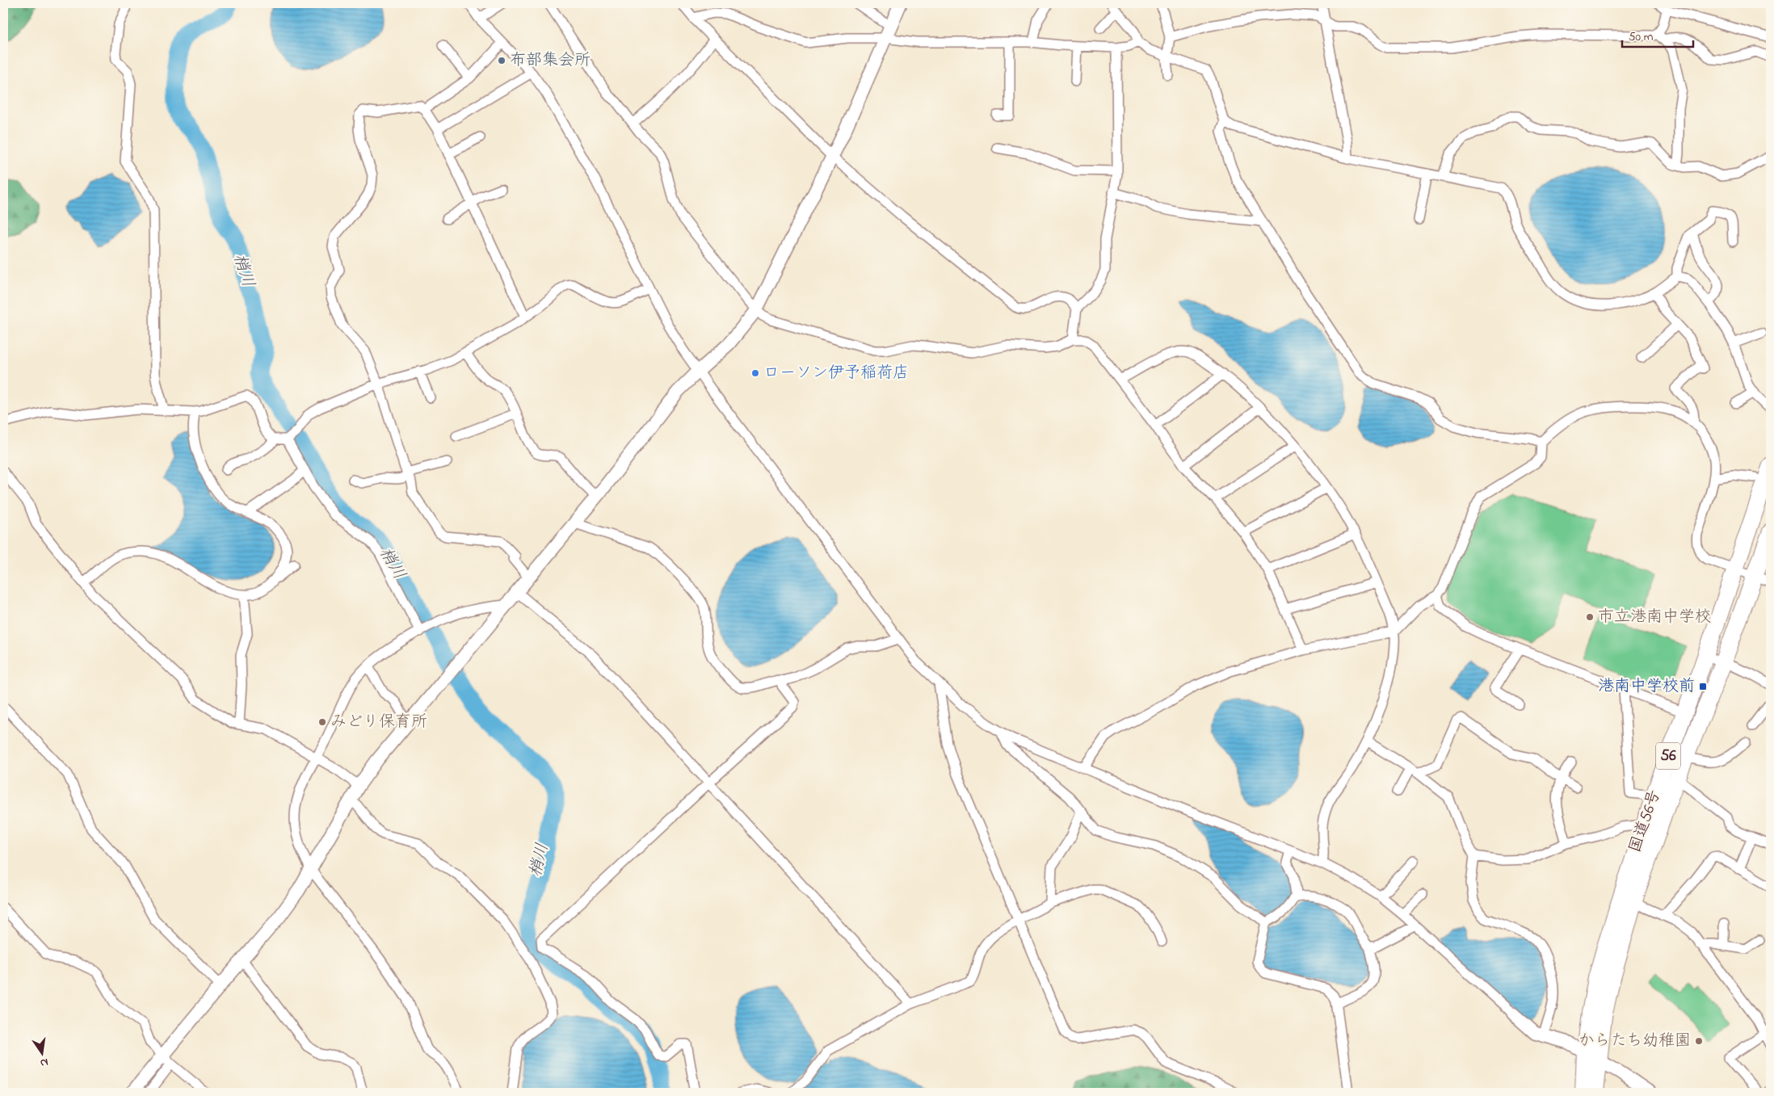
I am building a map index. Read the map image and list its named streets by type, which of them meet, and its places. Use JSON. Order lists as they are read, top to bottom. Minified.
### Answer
{"streets":{"highway":["56","国道56号"]},"water":["梢川"],"places":{"other":["布部集会所","ローソン伊予稲荷店","市立港南中学校","みどり保育所","からたち幼稚園"],"transit":["港南中学校前"]},"scale_bar":"50 m","north":"bottom"}
